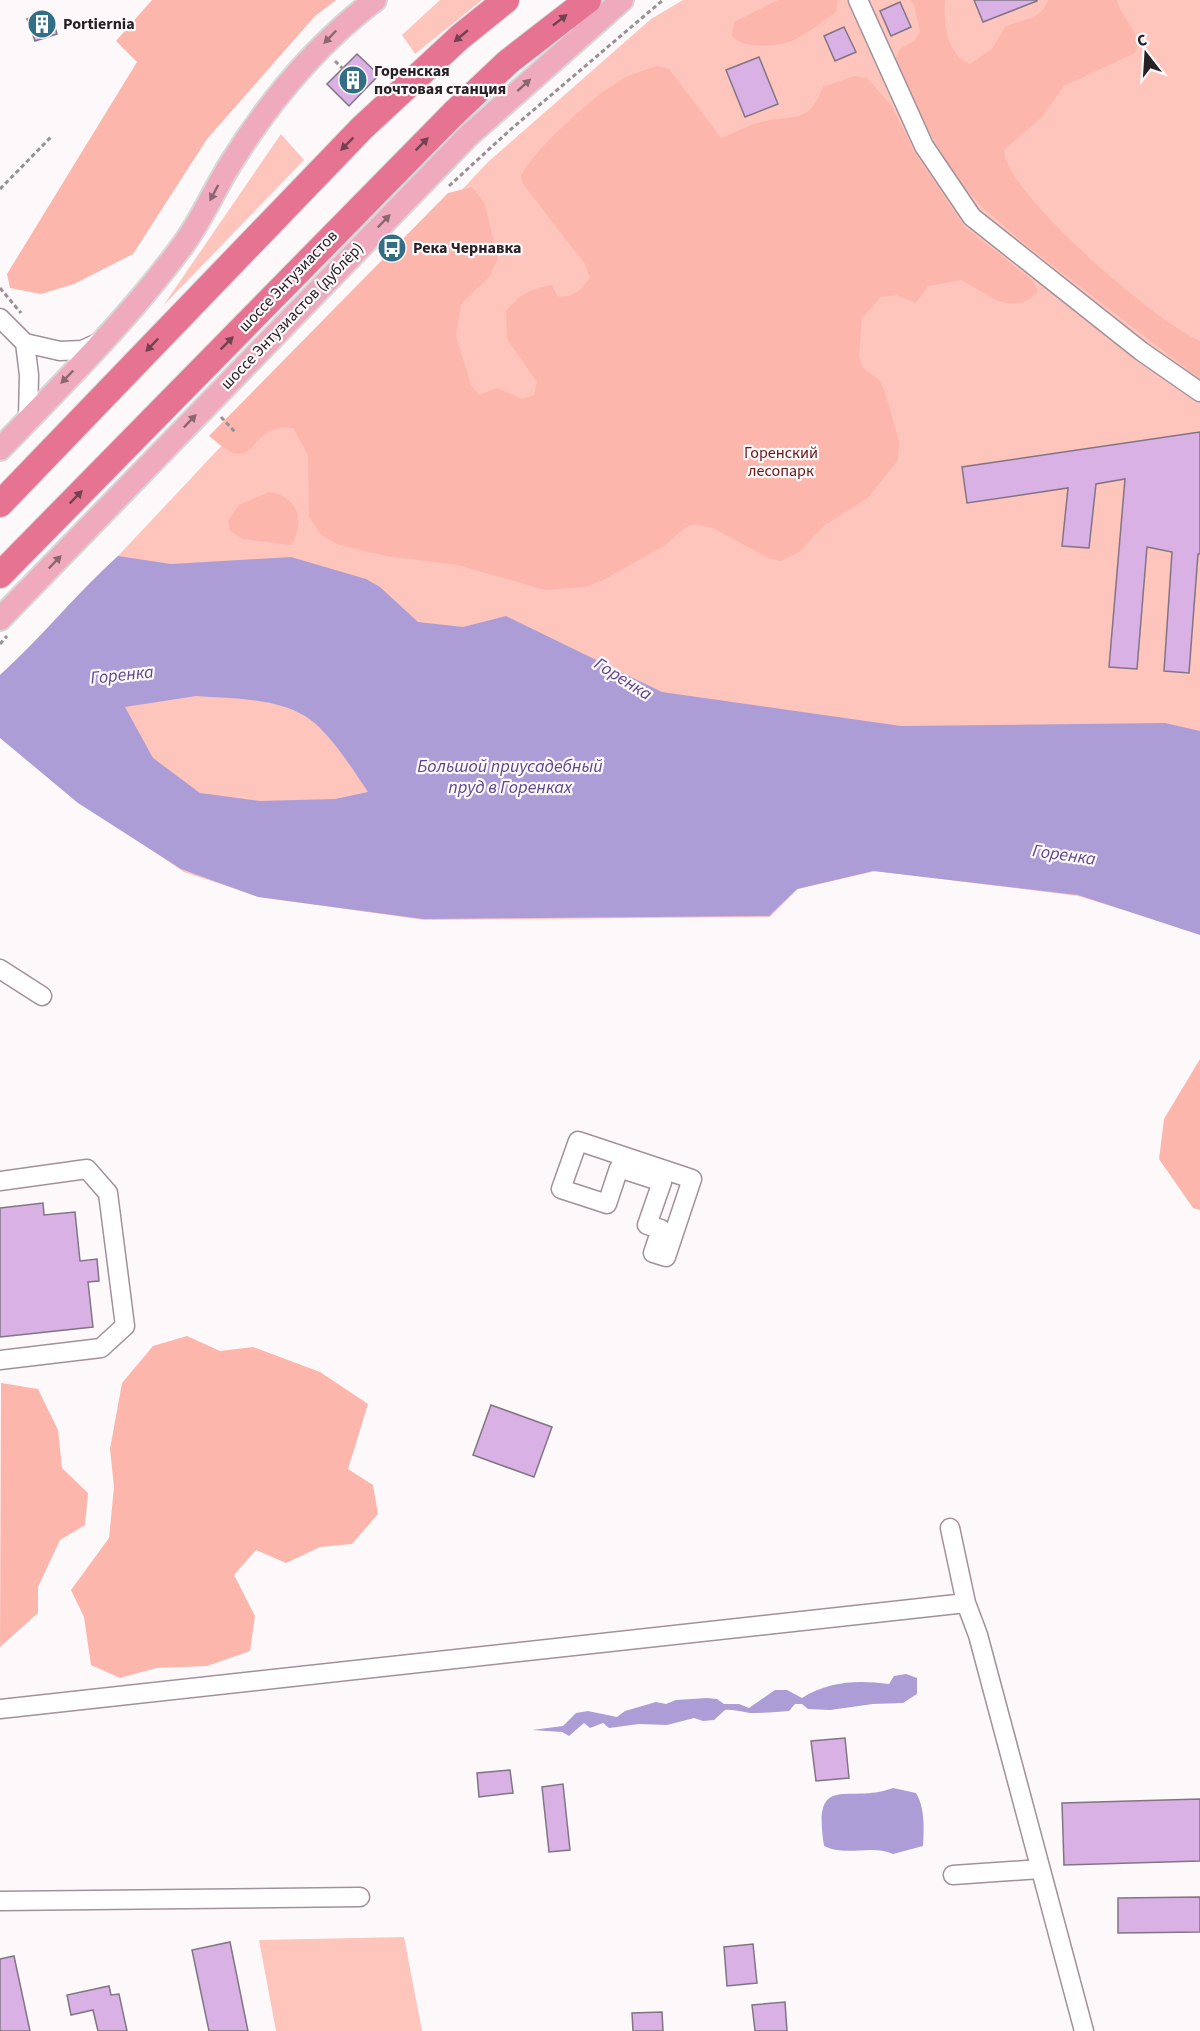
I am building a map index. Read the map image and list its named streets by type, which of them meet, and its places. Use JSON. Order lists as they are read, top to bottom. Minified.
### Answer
{"streets":{"highway":["шоссе Энтузиастов"],"main road":["шоссе Энтузиастов (дублёр)"]},"water":["Горенка","Большой приусадебный пруд в Горенках"],"parks":["Горенский лесопарк"],"places":{"building":["Portiernia","Горенская почтовая станция"],"bus stop":["Река Чернавка"]},"north":"top"}
